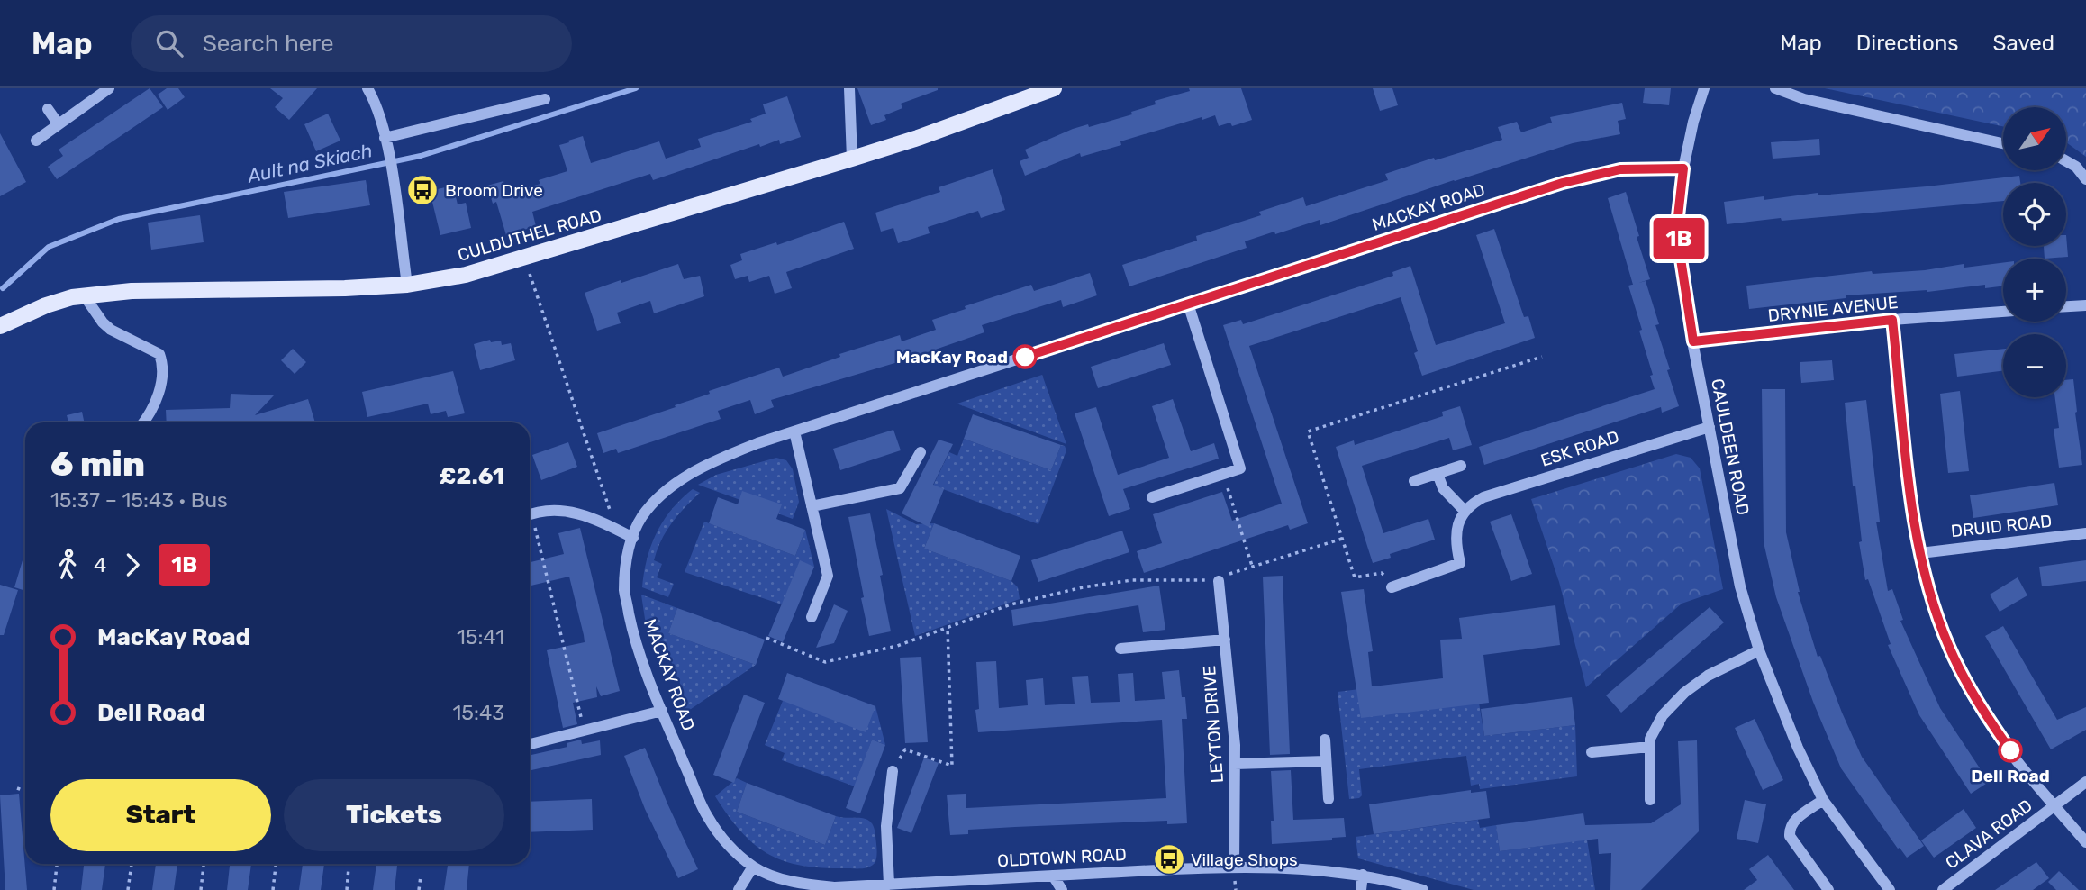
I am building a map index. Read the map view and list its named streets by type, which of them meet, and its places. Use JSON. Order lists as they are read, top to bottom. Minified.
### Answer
{"streets":{"main road":["CULDUTHEL ROAD"],"street":["MACKAY ROAD","DRYNIE AVENUE","CAULDEEN ROAD","ESK ROAD","DRUID ROAD","LEYTON DRIVE","CLAVA ROAD","OLDTOWN ROAD"]},"crossings":[["MACKAY ROAD","CAULDEEN ROAD"],["MACKAY ROAD","OLDTOWN ROAD"],["DRYNIE AVENUE","CAULDEEN ROAD"],["CAULDEEN ROAD","ESK ROAD"],["LEYTON DRIVE","OLDTOWN ROAD"]],"water":["Ault na Skiach"],"places":{"bus stop":["Broom Drive","Village Shops"],"other":["MacKay Road","Dell Road"]},"lines":["bus line 1B"],"north":"top right","page":{"header":"Map","search":"Search here","nav":["Map","Directions","Saved"],"on_map":"1B","map_buttons":["+","−"],"heading":["6 min","15:37 – 15:43 · Bus","£2.61"],"legs":["4","1B"],"list":[{"name":"MacKay Road","value":"15:41"},{"name":"Dell Road","value":"15:43"}],"buttons":["Start","Tickets"]}}
